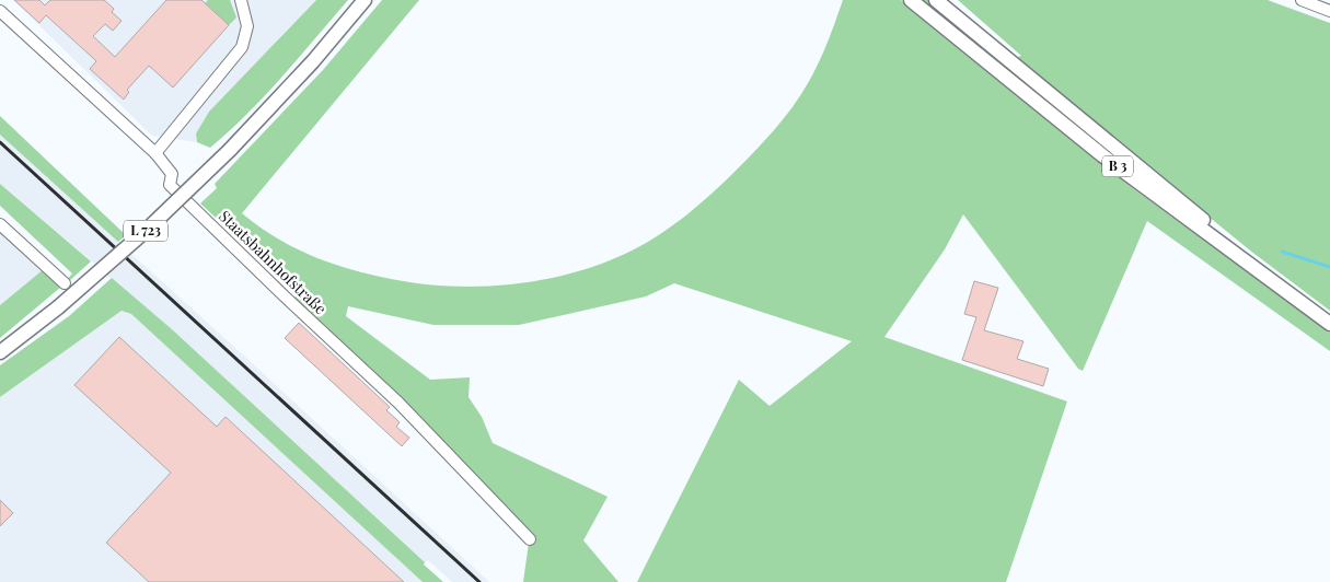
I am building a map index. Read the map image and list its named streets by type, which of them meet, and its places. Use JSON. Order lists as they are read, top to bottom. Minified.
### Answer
{"streets":{"main road":["B 3","L 723"],"street":["Staatsbahnhofstraße"]}}
